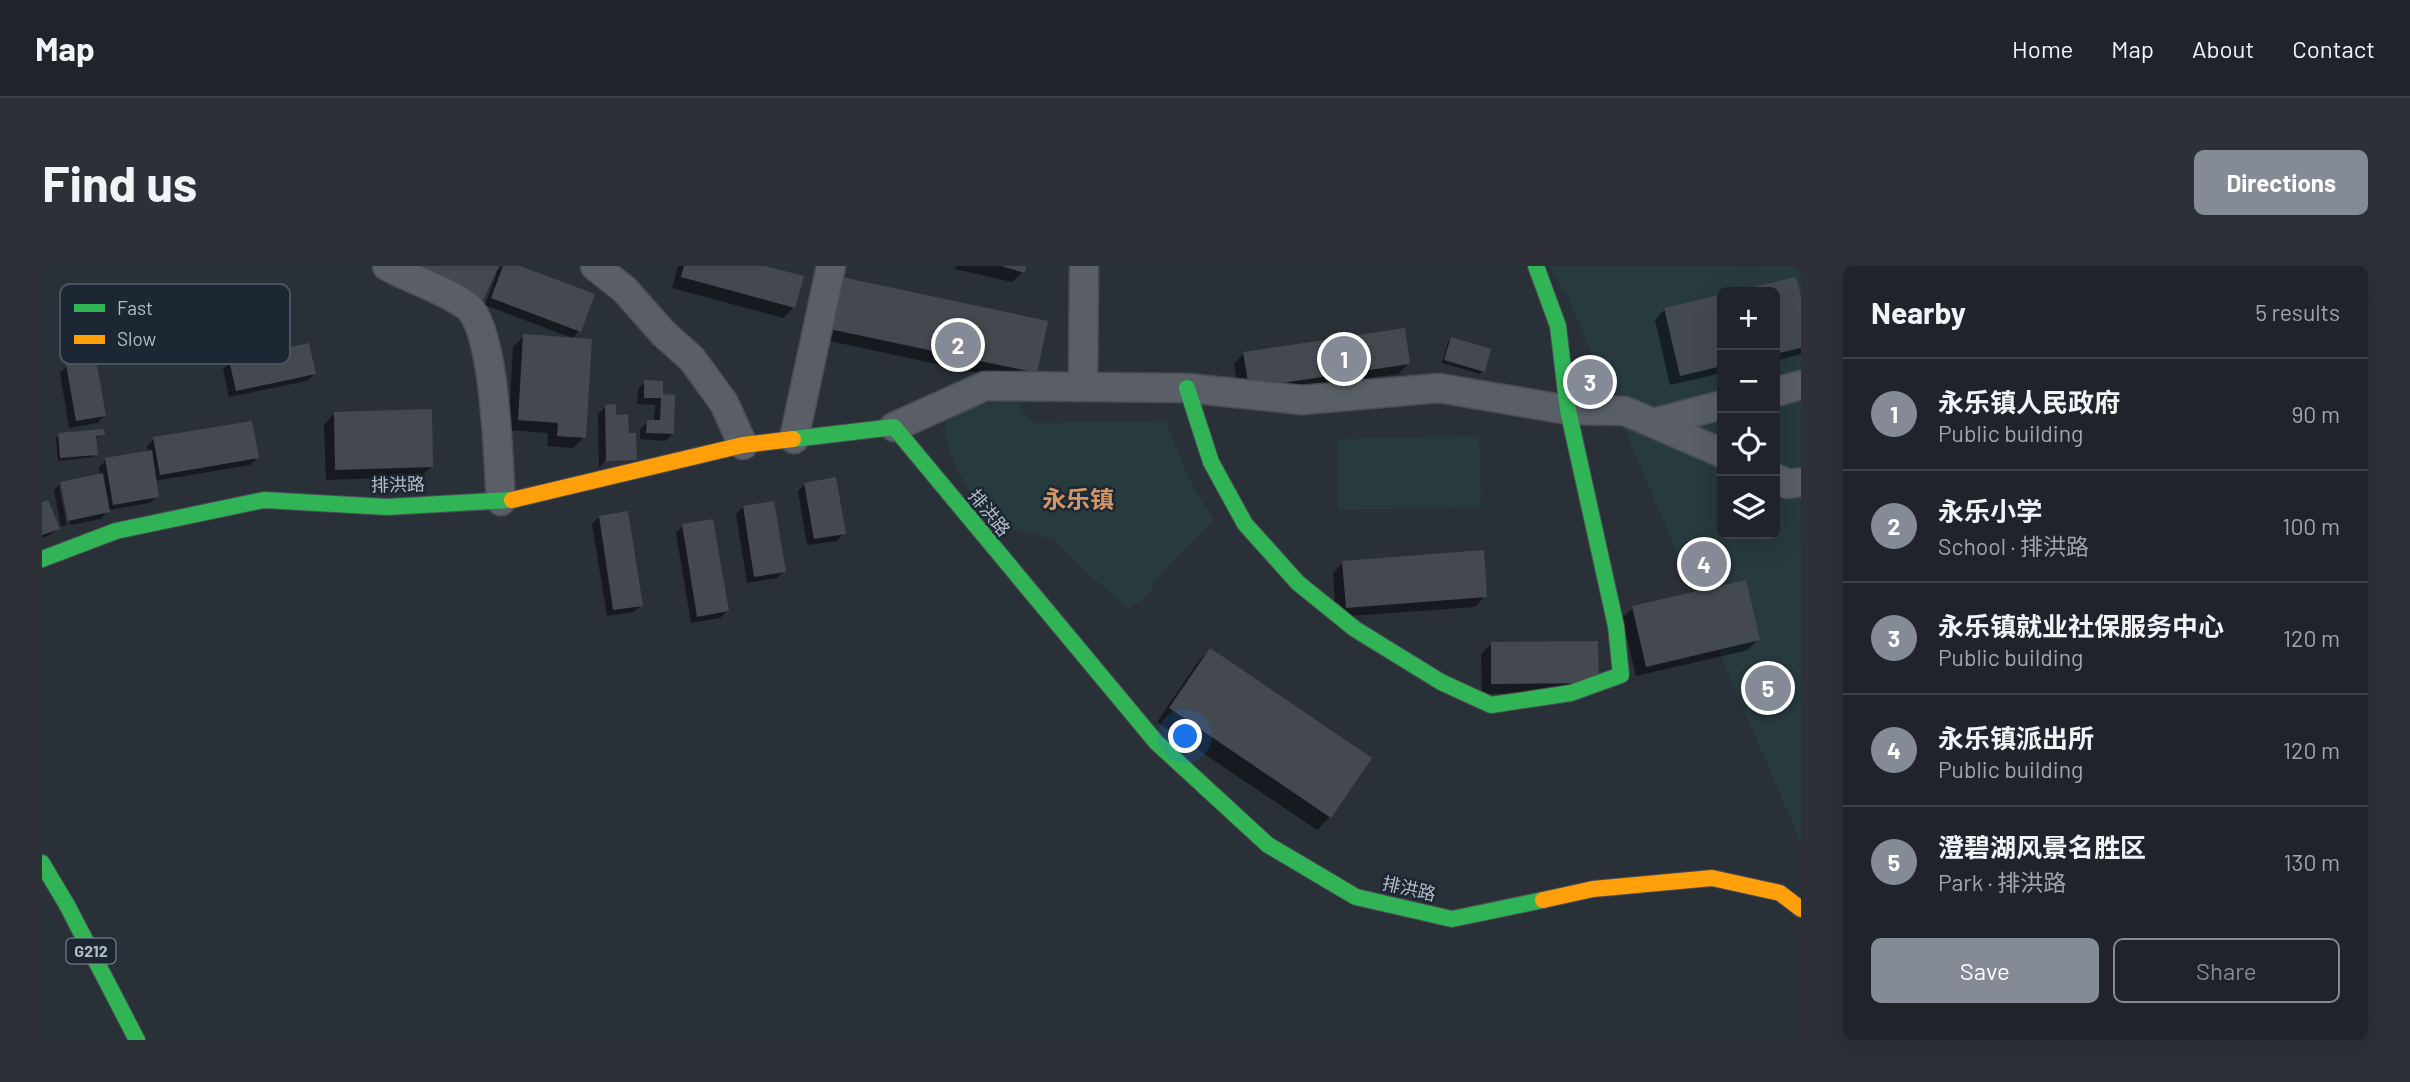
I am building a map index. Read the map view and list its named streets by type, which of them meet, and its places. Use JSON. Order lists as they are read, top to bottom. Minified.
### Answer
{"streets":{"main road":["排洪路","G212"]},"districts":["永乐镇"],"legend":["Fast","Slow"],"page":{"header":"Map","nav":["Home","Map","About","Contact"],"buttons":["Directions",["Save","Share"]],"title":"Find us","heading":["Nearby","5 results"],"map_buttons":["+","−"],"pins":["2","1","3","4","5"],"list":[{"mark":"1","name":"永乐镇人民政府","note":"Public building","value":"90 m"},{"mark":"2","name":"永乐小学","note":"School · 排洪路","value":"100 m"},{"mark":"3","name":"永乐镇就业社保服务中心","note":"Public building","value":"120 m"},{"mark":"4","name":"永乐镇派出所","note":"Public building","value":"120 m"},{"mark":"5","name":"澄碧湖风景名胜区","note":"Park · 排洪路","value":"130 m"}]}}
